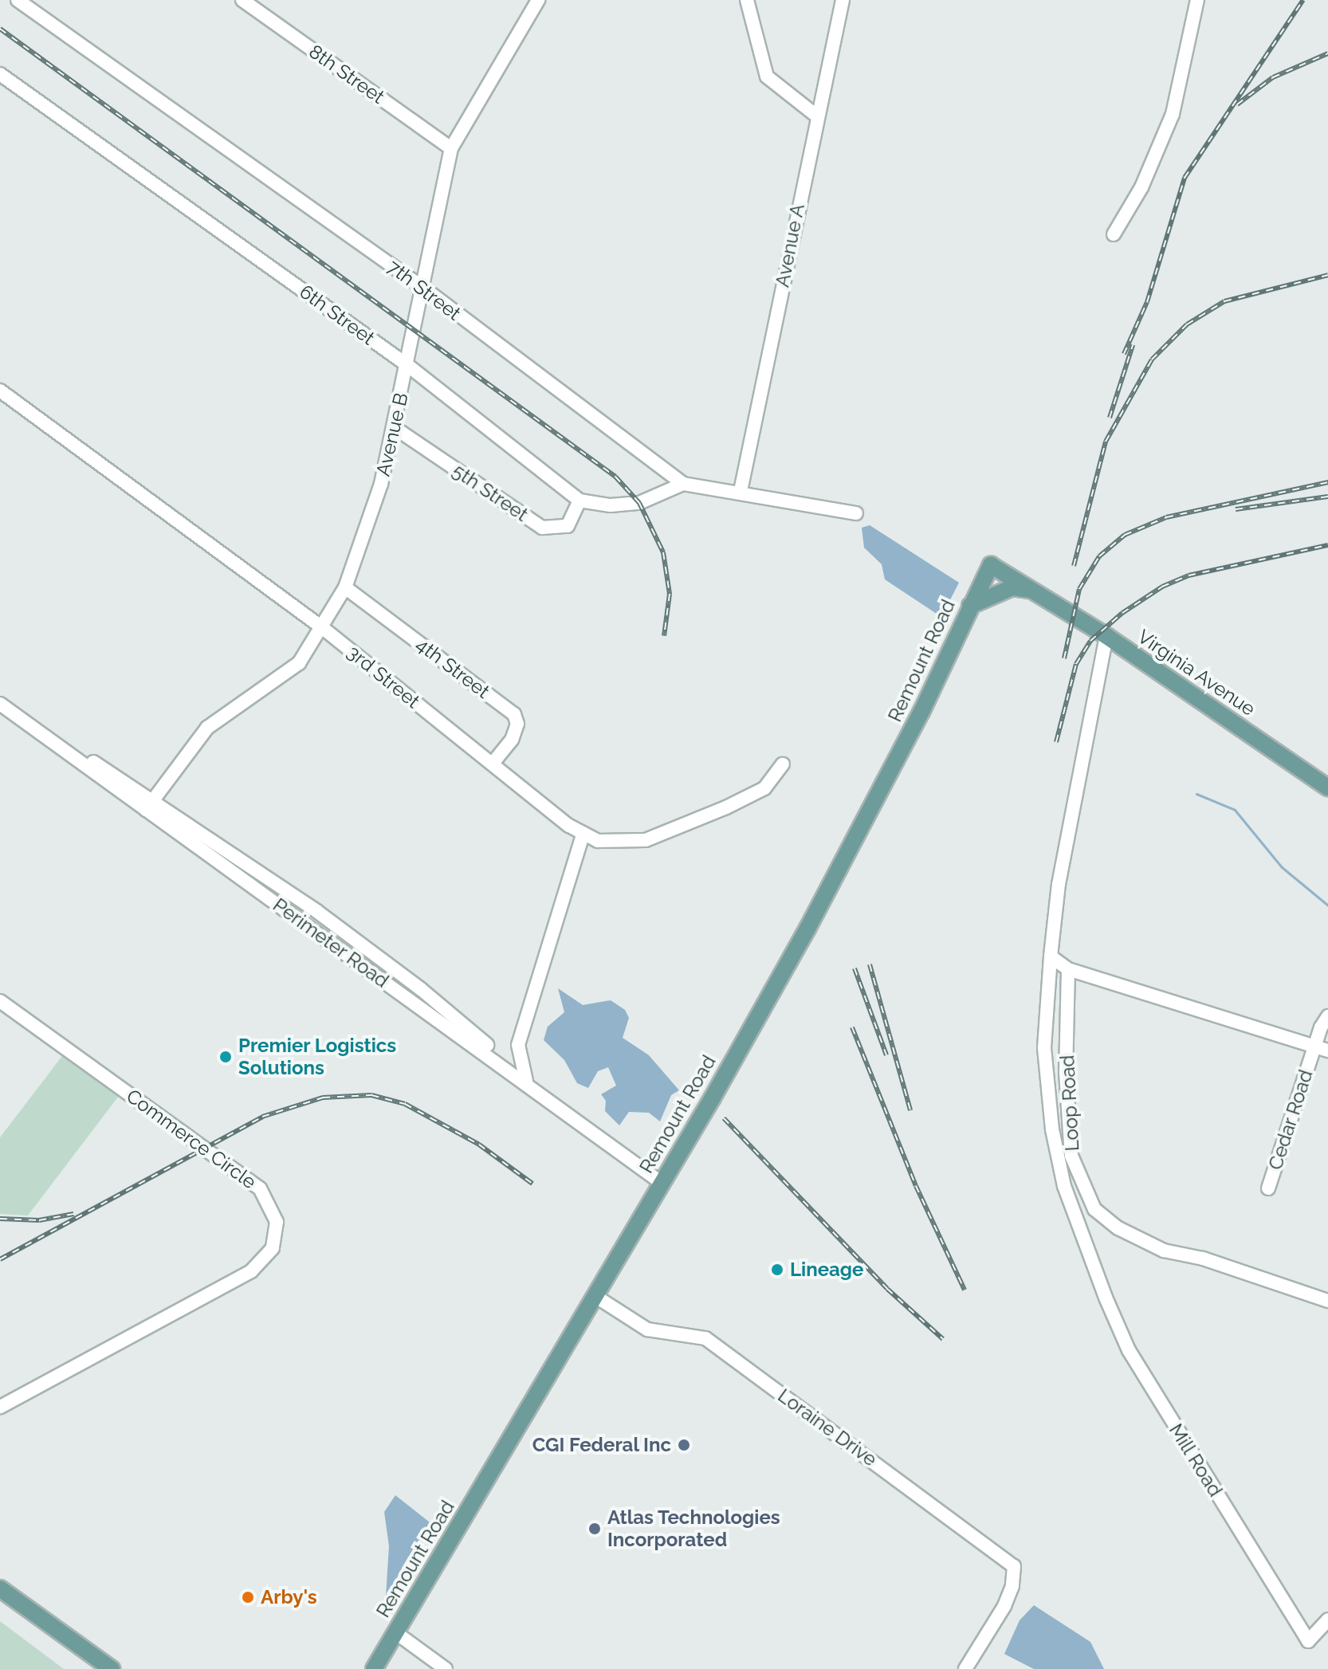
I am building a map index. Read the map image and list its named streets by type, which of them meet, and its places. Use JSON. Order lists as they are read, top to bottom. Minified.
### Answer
{"streets":{"main road":["Remount Road","Virginia Avenue"],"street":["8th Street","Avenue A","7th Street","6th Street","Avenue B","5th Street","4th Street","3rd Street","Perimeter Road","Loop Road","Cedar Road","Commerce Circle","Loraine Drive","Mill Road"]},"crossings":[["8th Street","Avenue B"],["Avenue A","7th Street"],["7th Street","6th Street"],["7th Street","Avenue B"],["6th Street","Avenue B"],["6th Street","5th Street"],["Avenue B","5th Street"],["Avenue B","4th Street"],["Avenue B","3rd Street"],["Avenue B","Perimeter Road"],["Remount Road","Virginia Avenue"],["Remount Road","Perimeter Road"],["Remount Road","Loraine Drive"],["4th Street","3rd Street"]],"places":["Premier Logistics Solutions","Lineage","CGI Federal Inc","Atlas Technologies Incorporated","Arby's"]}
